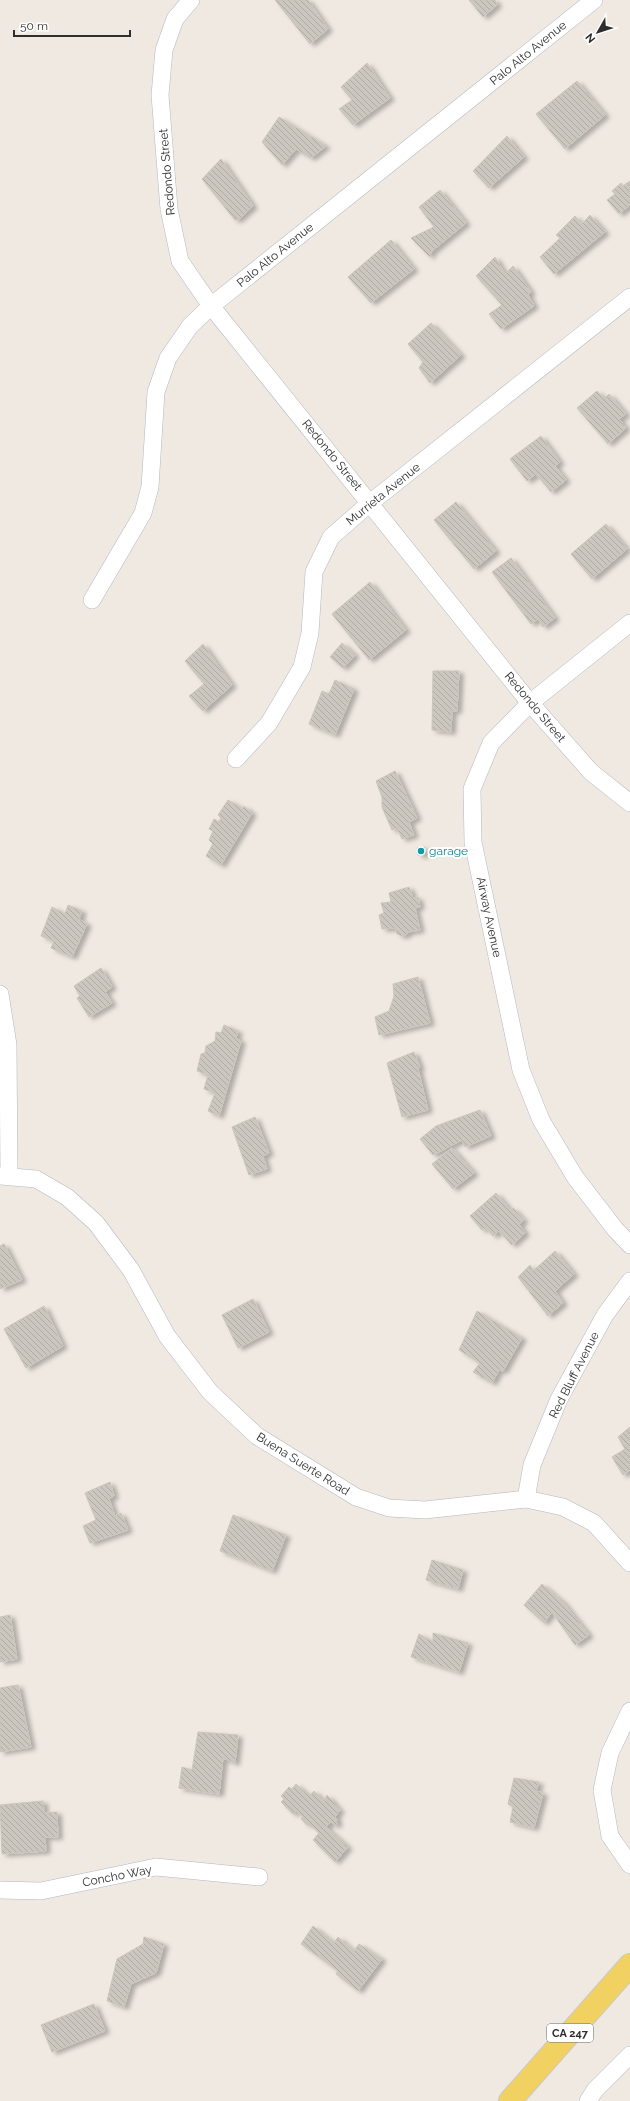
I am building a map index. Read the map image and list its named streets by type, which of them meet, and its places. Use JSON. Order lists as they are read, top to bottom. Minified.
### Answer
{"streets":{"main road":["CA 247"],"street":["Palo Alto Avenue","Redondo Street","Murrieta Avenue","Airway Avenue","Red Bluff Avenue","Buena Suerte Road","Concho Way"]},"crossings":[["Palo Alto Avenue","Redondo Street"],["Redondo Street","Murrieta Avenue"],["Redondo Street","Airway Avenue"],["Red Bluff Avenue","Buena Suerte Road"]],"places":["garage"],"scale_bar":"50 m","north":"bottom left"}
